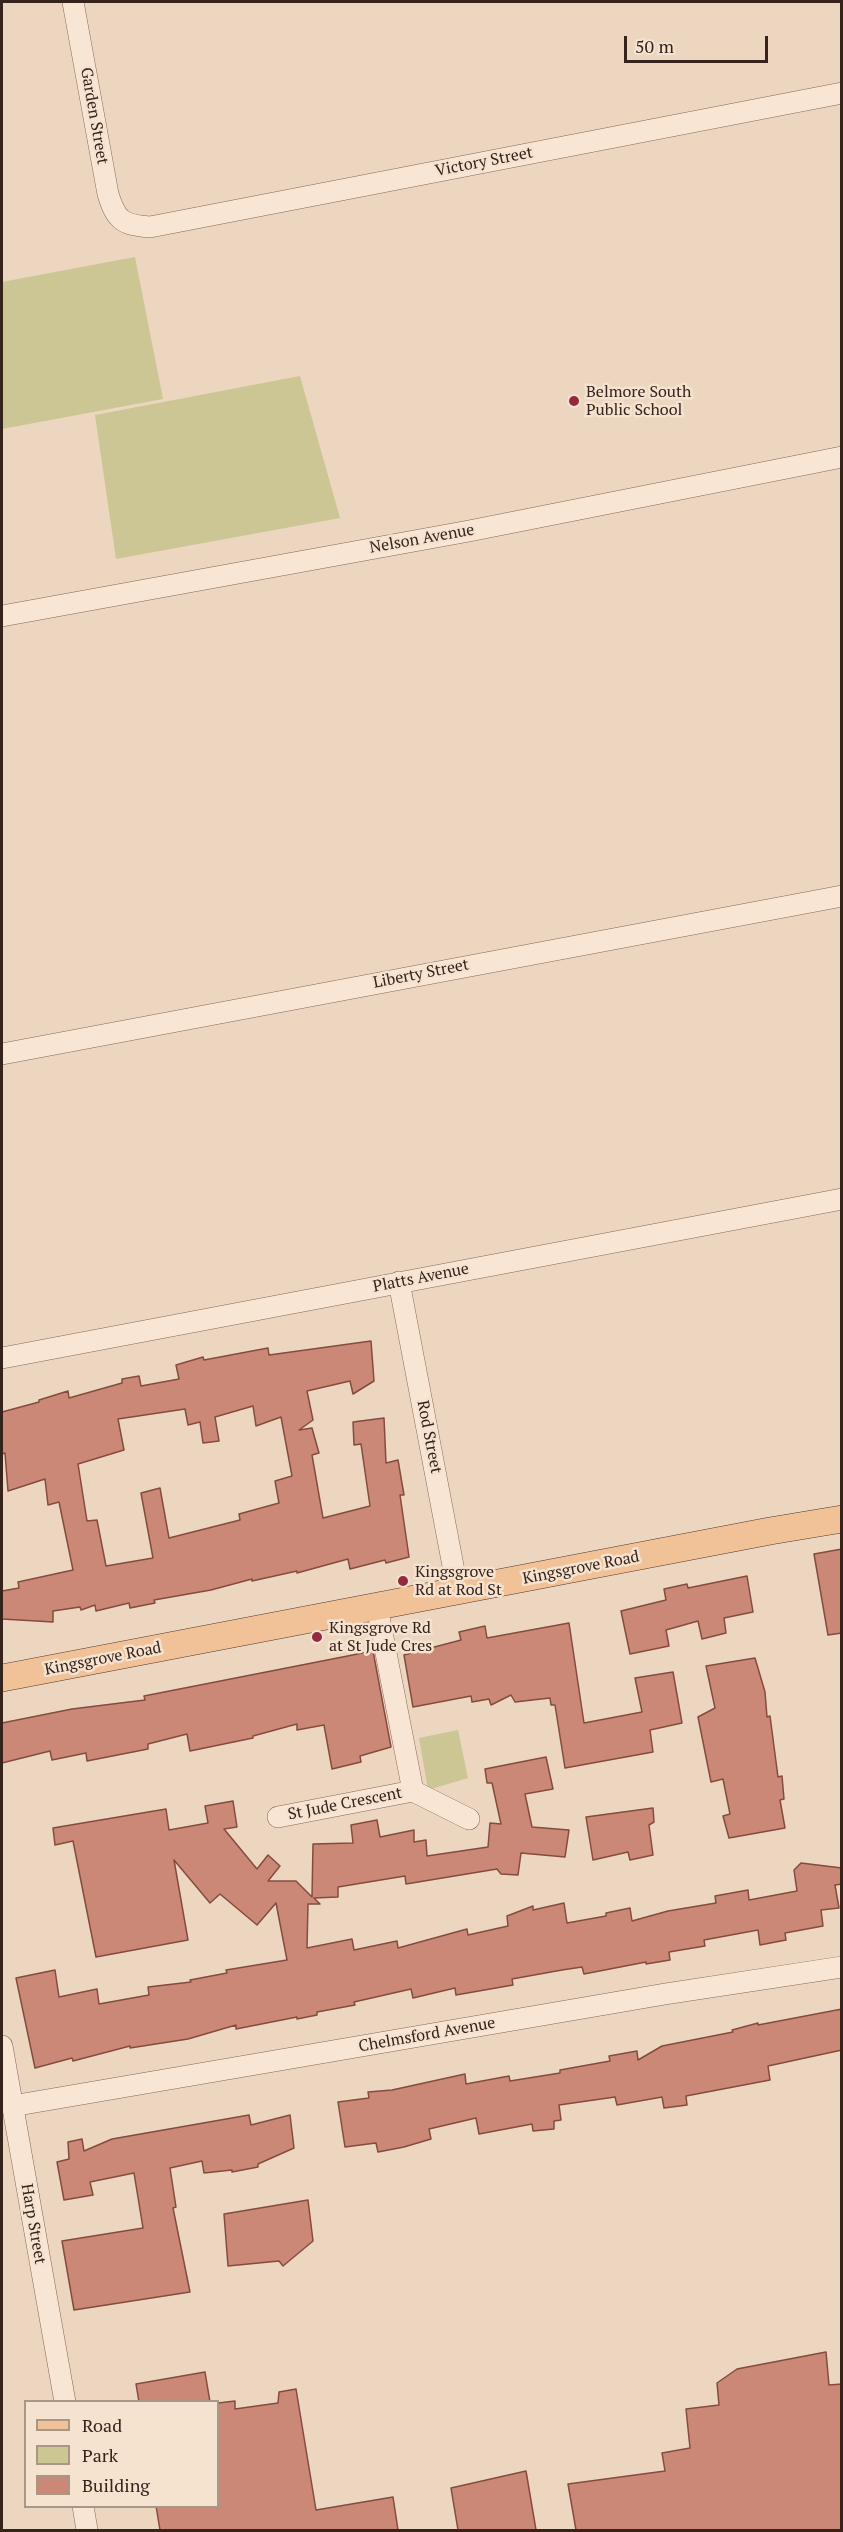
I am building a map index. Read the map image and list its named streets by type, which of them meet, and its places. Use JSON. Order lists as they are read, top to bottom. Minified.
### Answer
{"streets":{"main road":["Kingsgrove Road"],"street":["Garden Street","Victory Street","Nelson Avenue","Liberty Street","Platts Avenue","Rod Street","St Jude Crescent","Chelmsford Avenue","Harp Street"]},"crossings":[["Garden Street","Victory Street"],["Platts Avenue","Rod Street"],["Rod Street","Kingsgrove Road"],["Kingsgrove Road","St Jude Crescent"],["Chelmsford Avenue","Harp Street"]],"places":["Belmore South Public School","Kingsgrove Rd at Rod St","Kingsgrove Rd at St Jude Cres"],"legend":["Road","Park","Building"],"scale_bar":"50 m"}
